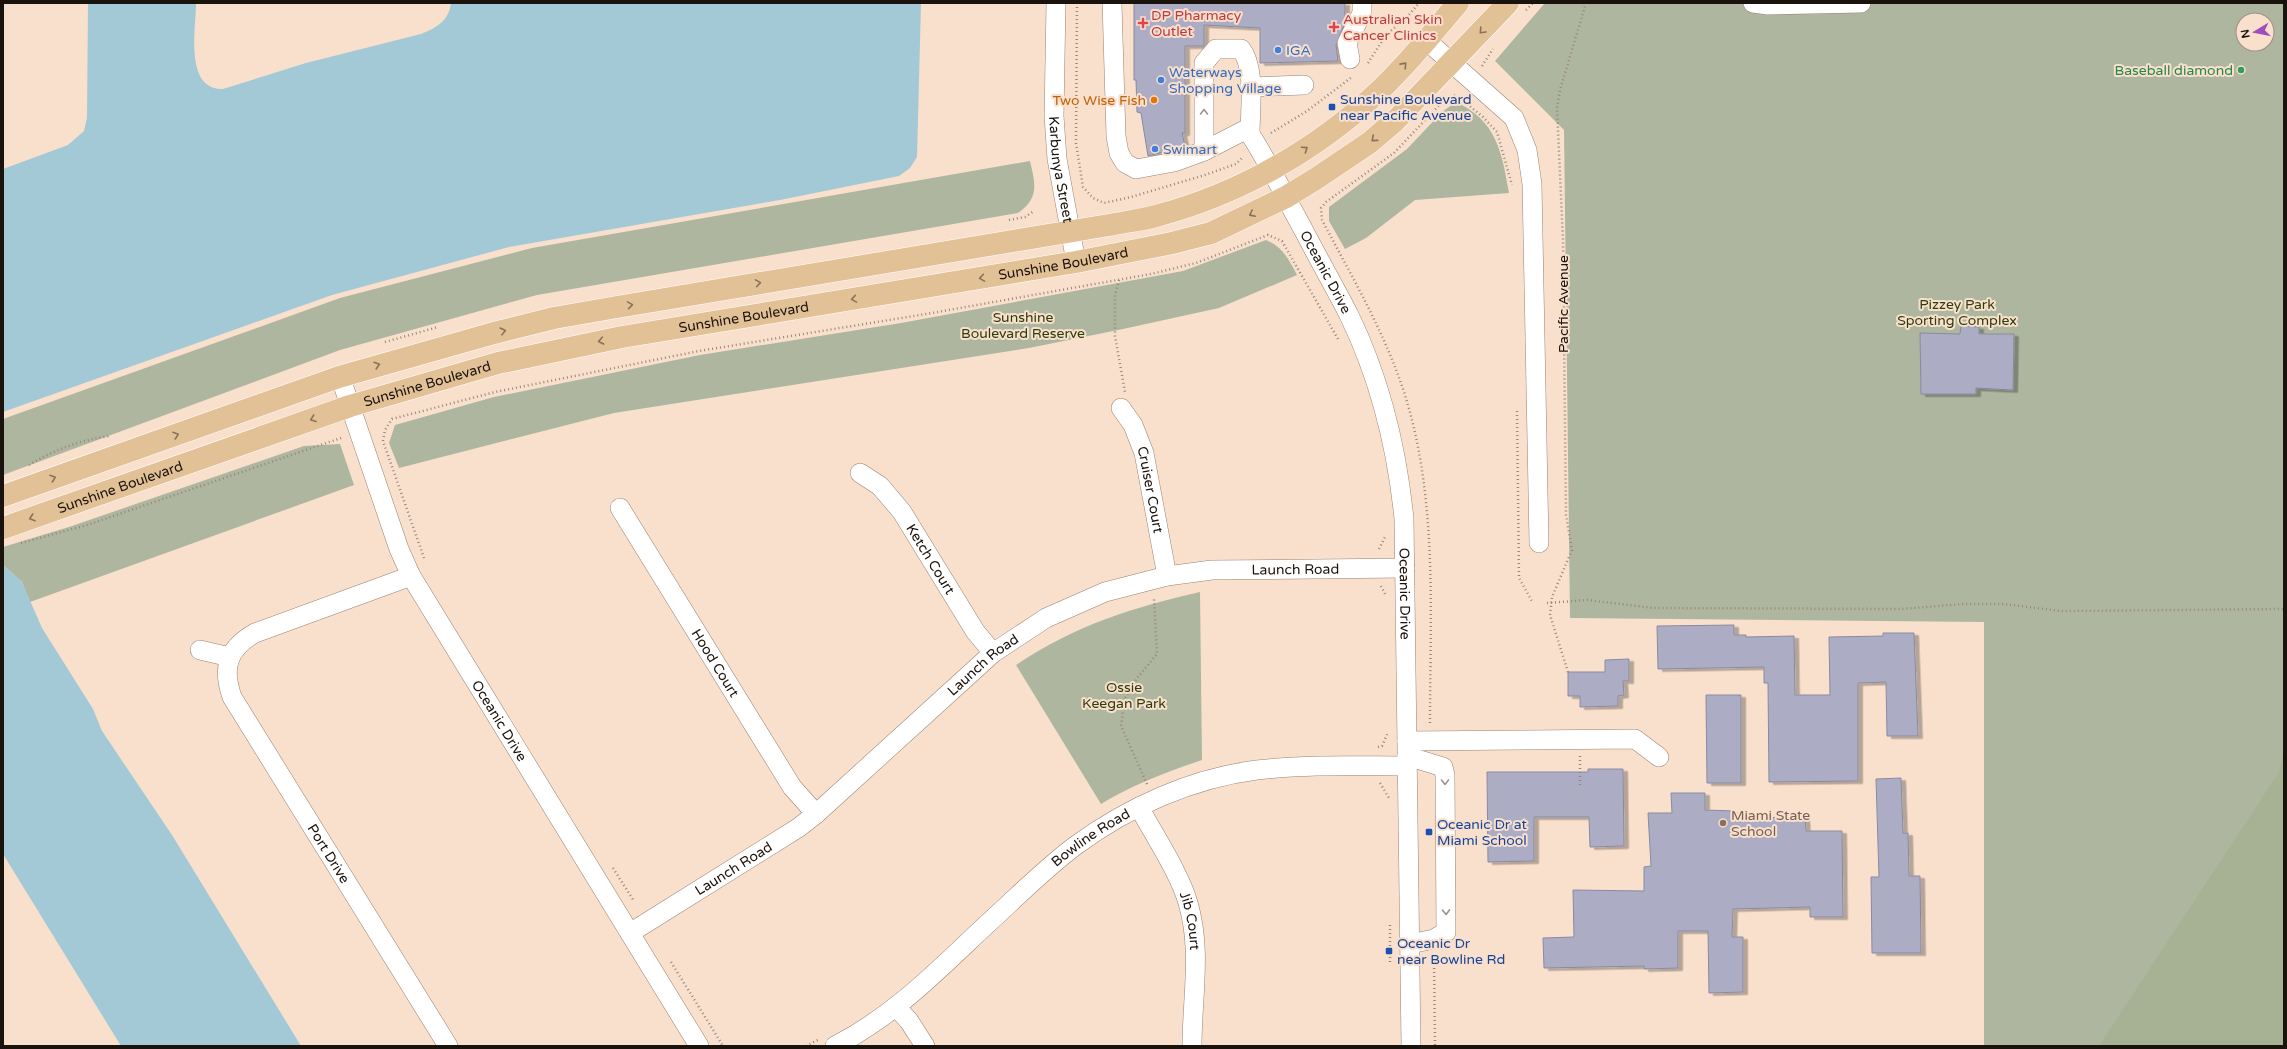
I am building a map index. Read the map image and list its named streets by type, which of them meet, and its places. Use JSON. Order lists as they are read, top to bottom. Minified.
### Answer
{"streets":{"main road":["Sunshine Boulevard"],"street":["Karbunya Street","Oceanic Drive","Pacific Avenue","Cruiser Court","Ketch Court","Launch Road","Hood Court","Bowline Road","Port Drive","Jib Court"]},"crossings":[["Karbunya Street","Sunshine Boulevard"],["Sunshine Boulevard","Oceanic Drive"],["Sunshine Boulevard","Pacific Avenue"],["Oceanic Drive","Launch Road"],["Oceanic Drive","Bowline Road"],["Oceanic Drive","Port Drive"],["Cruiser Court","Launch Road"],["Ketch Court","Launch Road"],["Launch Road","Hood Court"],["Bowline Road","Jib Court"]],"parks":["Pizzey Park Sporting Complex","Sunshine Boulevard Reserve","Ossie Keegan Park"],"places":{"health":["DP Pharmacy Outlet","Australian Skin Cancer Clinics"],"other":["IGA","Baseball diamond","Waterways Shopping Village","Two Wise Fish","Swimart","Miami State School"],"transit":["Sunshine Boulevard near Pacific Avenue","Oceanic Dr at Miami School","Oceanic Dr near Bowline Rd"]},"north":"left"}
